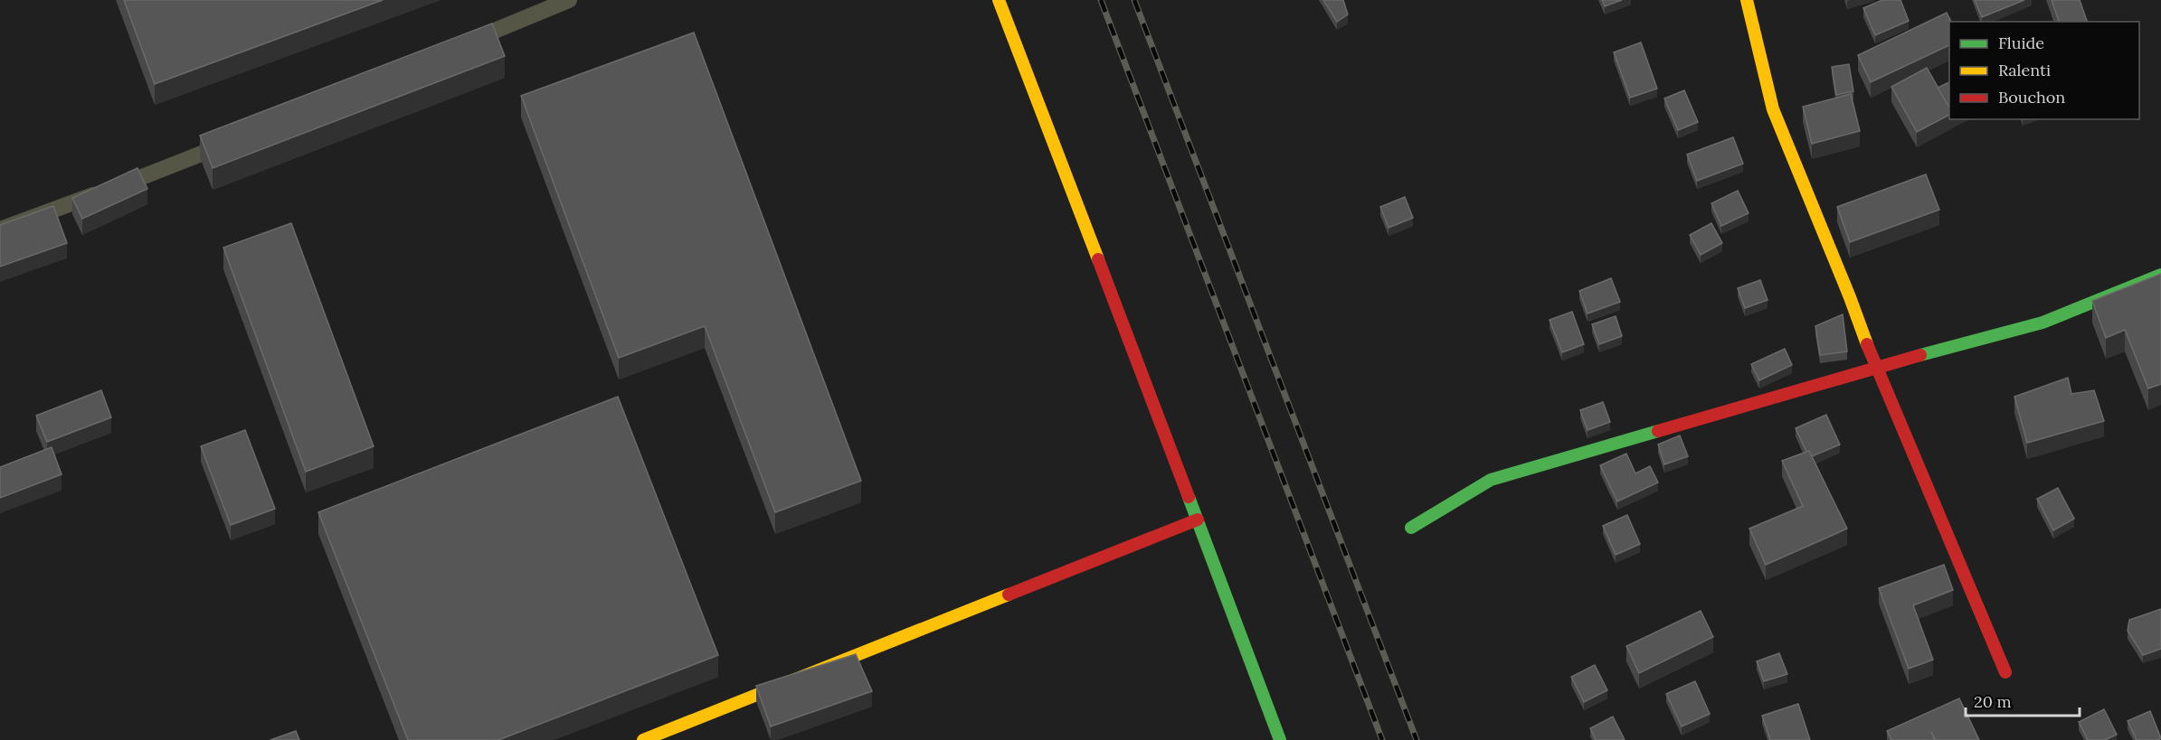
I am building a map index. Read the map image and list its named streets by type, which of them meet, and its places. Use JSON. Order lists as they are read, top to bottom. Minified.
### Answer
{"legend":["Fluide","Ralenti","Bouchon"],"scale_bar":"20 m"}
